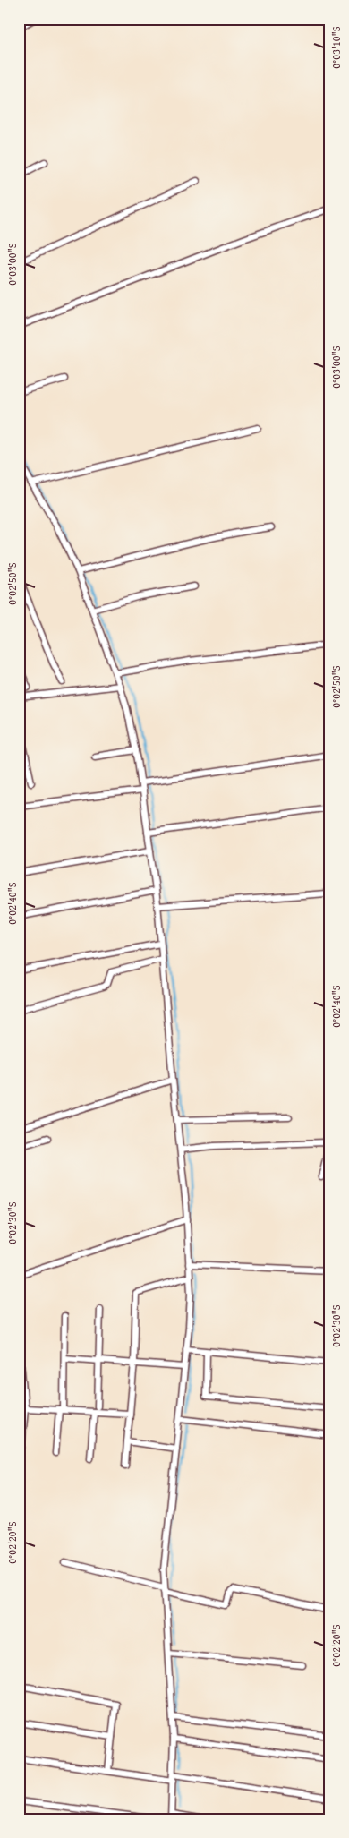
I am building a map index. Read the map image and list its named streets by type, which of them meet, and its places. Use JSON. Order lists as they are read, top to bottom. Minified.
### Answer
{"coordinates":["0°03'10\"S","0°03'00\"S","0°02'50\"S","0°02'40\"S","0°02'30\"S","0°02'20\"S"]}
